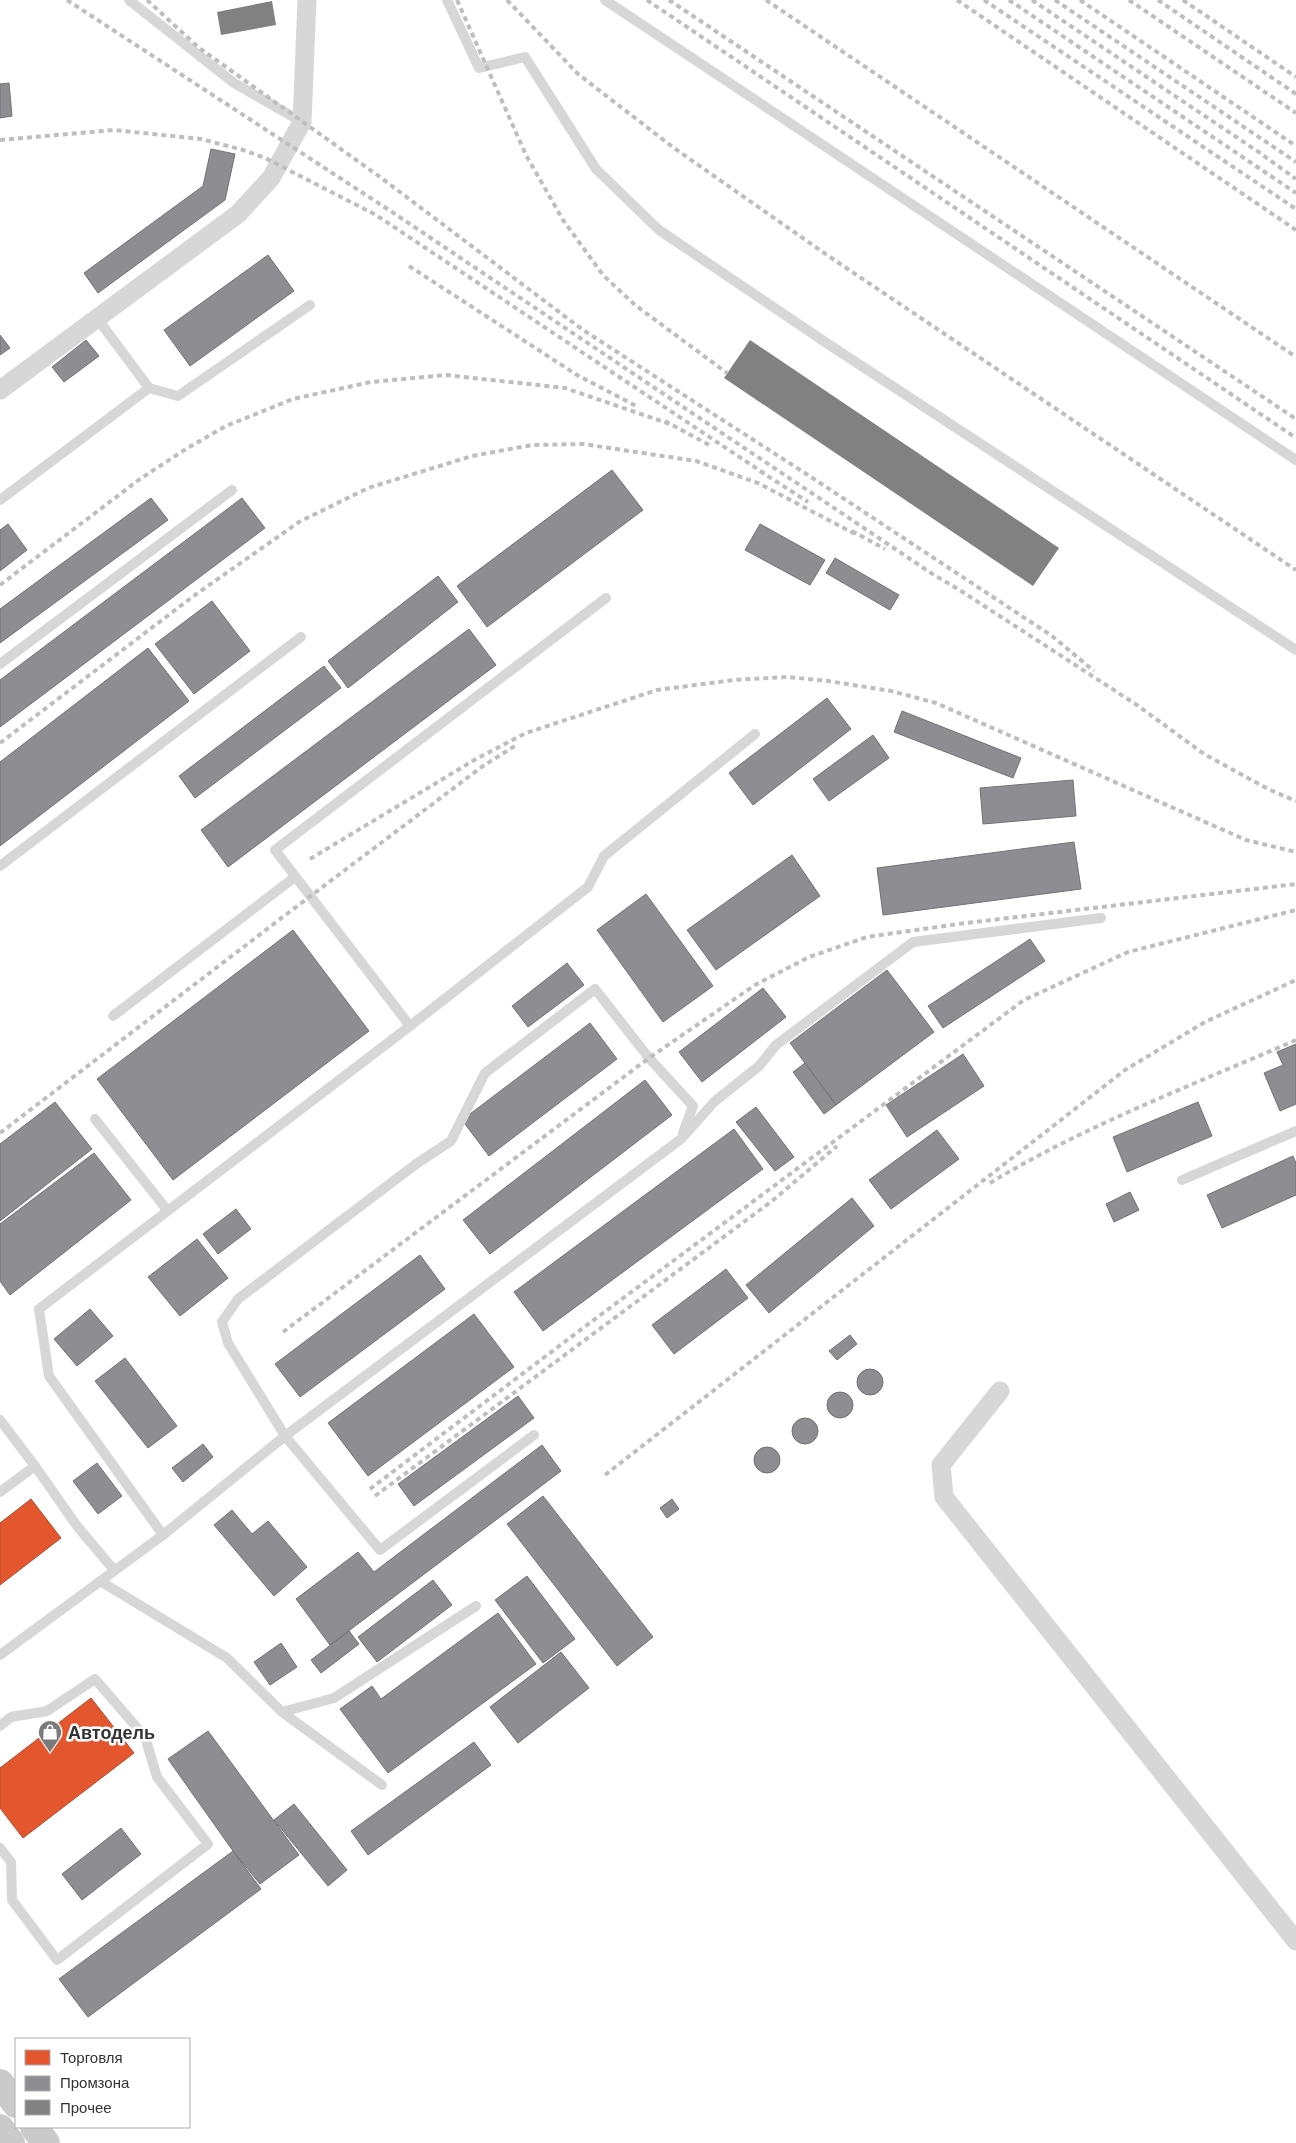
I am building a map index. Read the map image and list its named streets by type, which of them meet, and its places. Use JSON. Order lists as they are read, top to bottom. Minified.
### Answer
{"places":{"shop":["Автодель"]},"legend":["Торговля","Промзона","Прочее"]}
